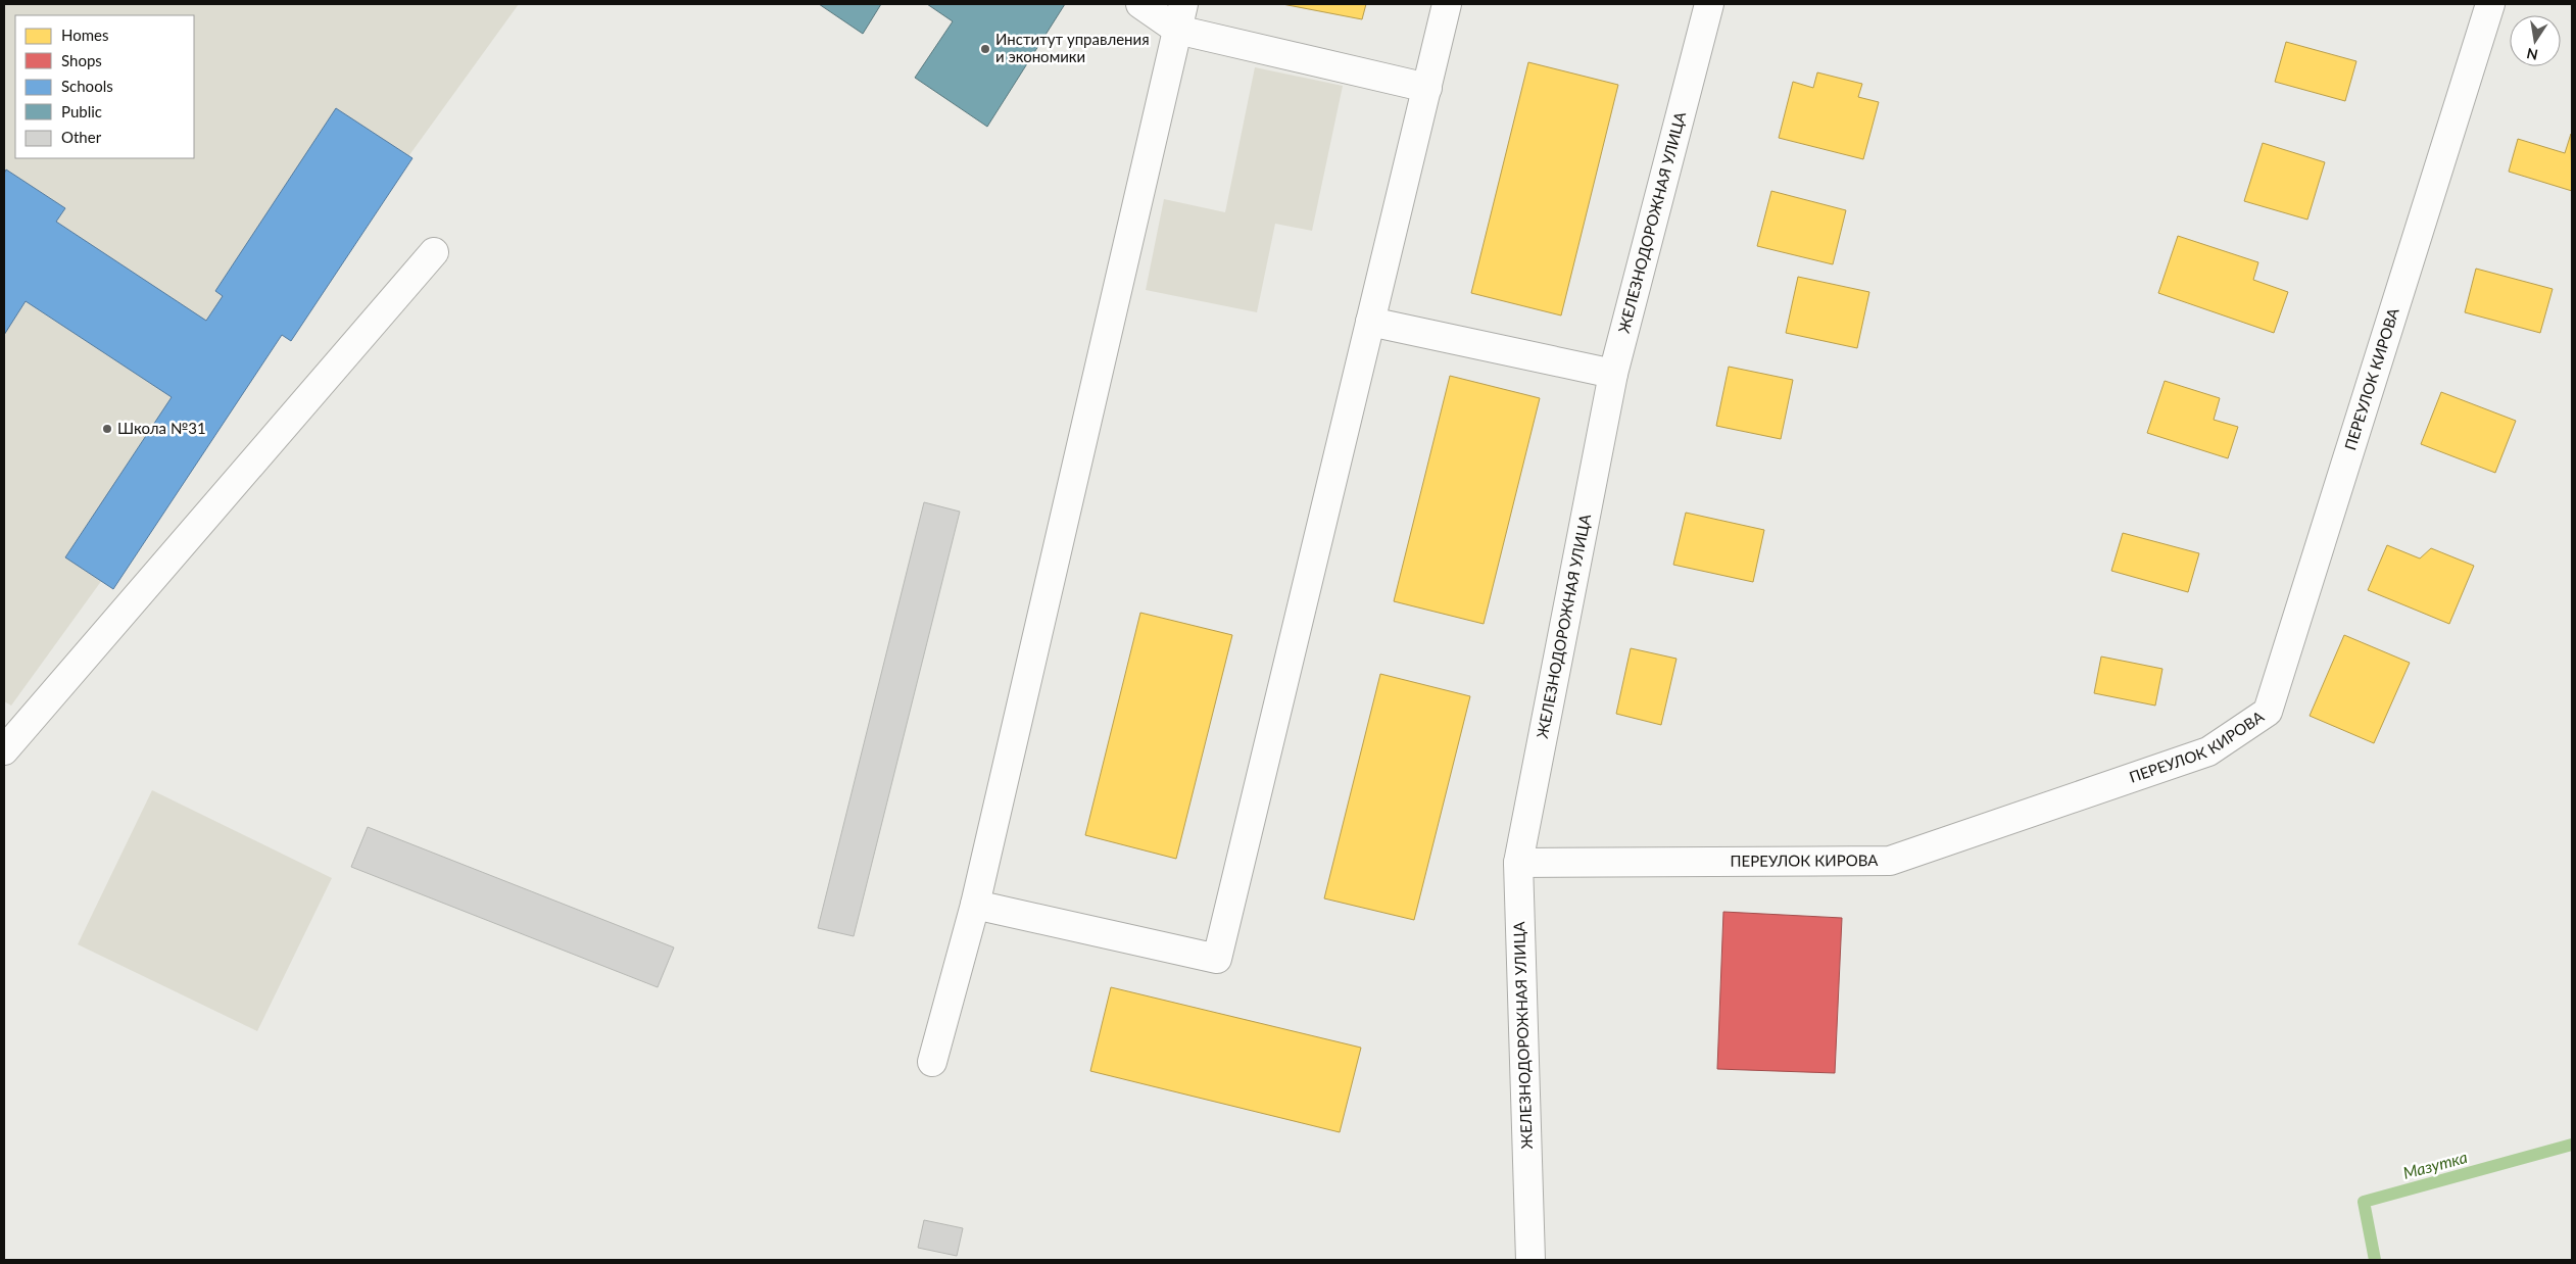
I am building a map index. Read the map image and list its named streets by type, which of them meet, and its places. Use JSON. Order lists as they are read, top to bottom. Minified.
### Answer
{"streets":{"street":["ЖЕЛЕЗНОДОРОЖНАЯ УЛИЦА","ПЕРЕУЛОК КИРОВА"]},"crossings":[["ЖЕЛЕЗНОДОРОЖНАЯ УЛИЦА","ПЕРЕУЛОК КИРОВА"]],"water":["Мазутка"],"places":["Институт управления и экономики","Школа №31"],"legend":["Homes","Shops","Schools","Public","Other"],"north":"bottom"}
